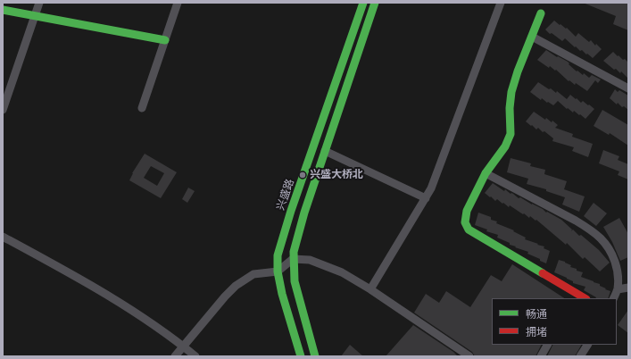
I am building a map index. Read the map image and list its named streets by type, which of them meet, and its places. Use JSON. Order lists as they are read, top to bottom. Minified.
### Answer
{"streets":{"street":["兴盛路"]},"places":["兴盛大桥北"],"legend":["畅通","拥堵"]}
